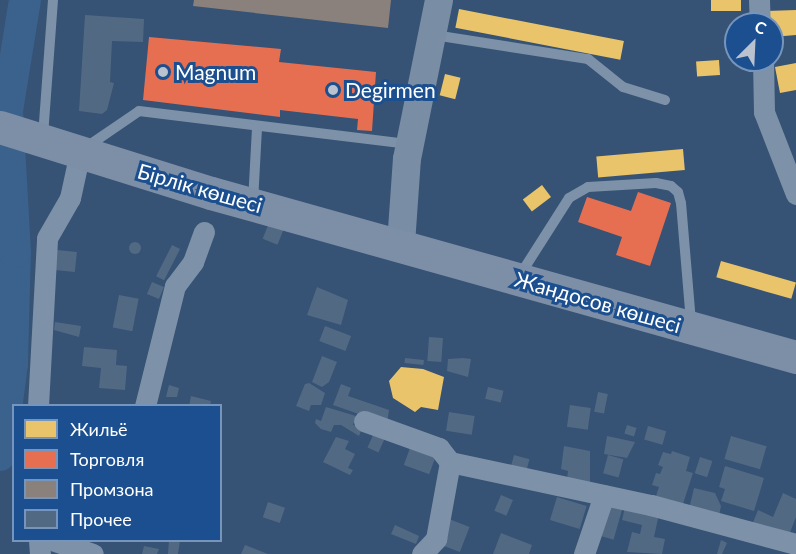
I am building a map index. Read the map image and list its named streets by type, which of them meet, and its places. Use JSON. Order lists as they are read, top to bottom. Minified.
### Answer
{"streets":{"main road":["Бірлік көшесі","Жандосов көшесі"]},"crossings":[["Бірлік көшесі","Жандосов көшесі"]],"places":["Magnum","Degirmen"],"legend":["Жильё","Торговля","Промзона","Прочее"],"north":"top right"}
